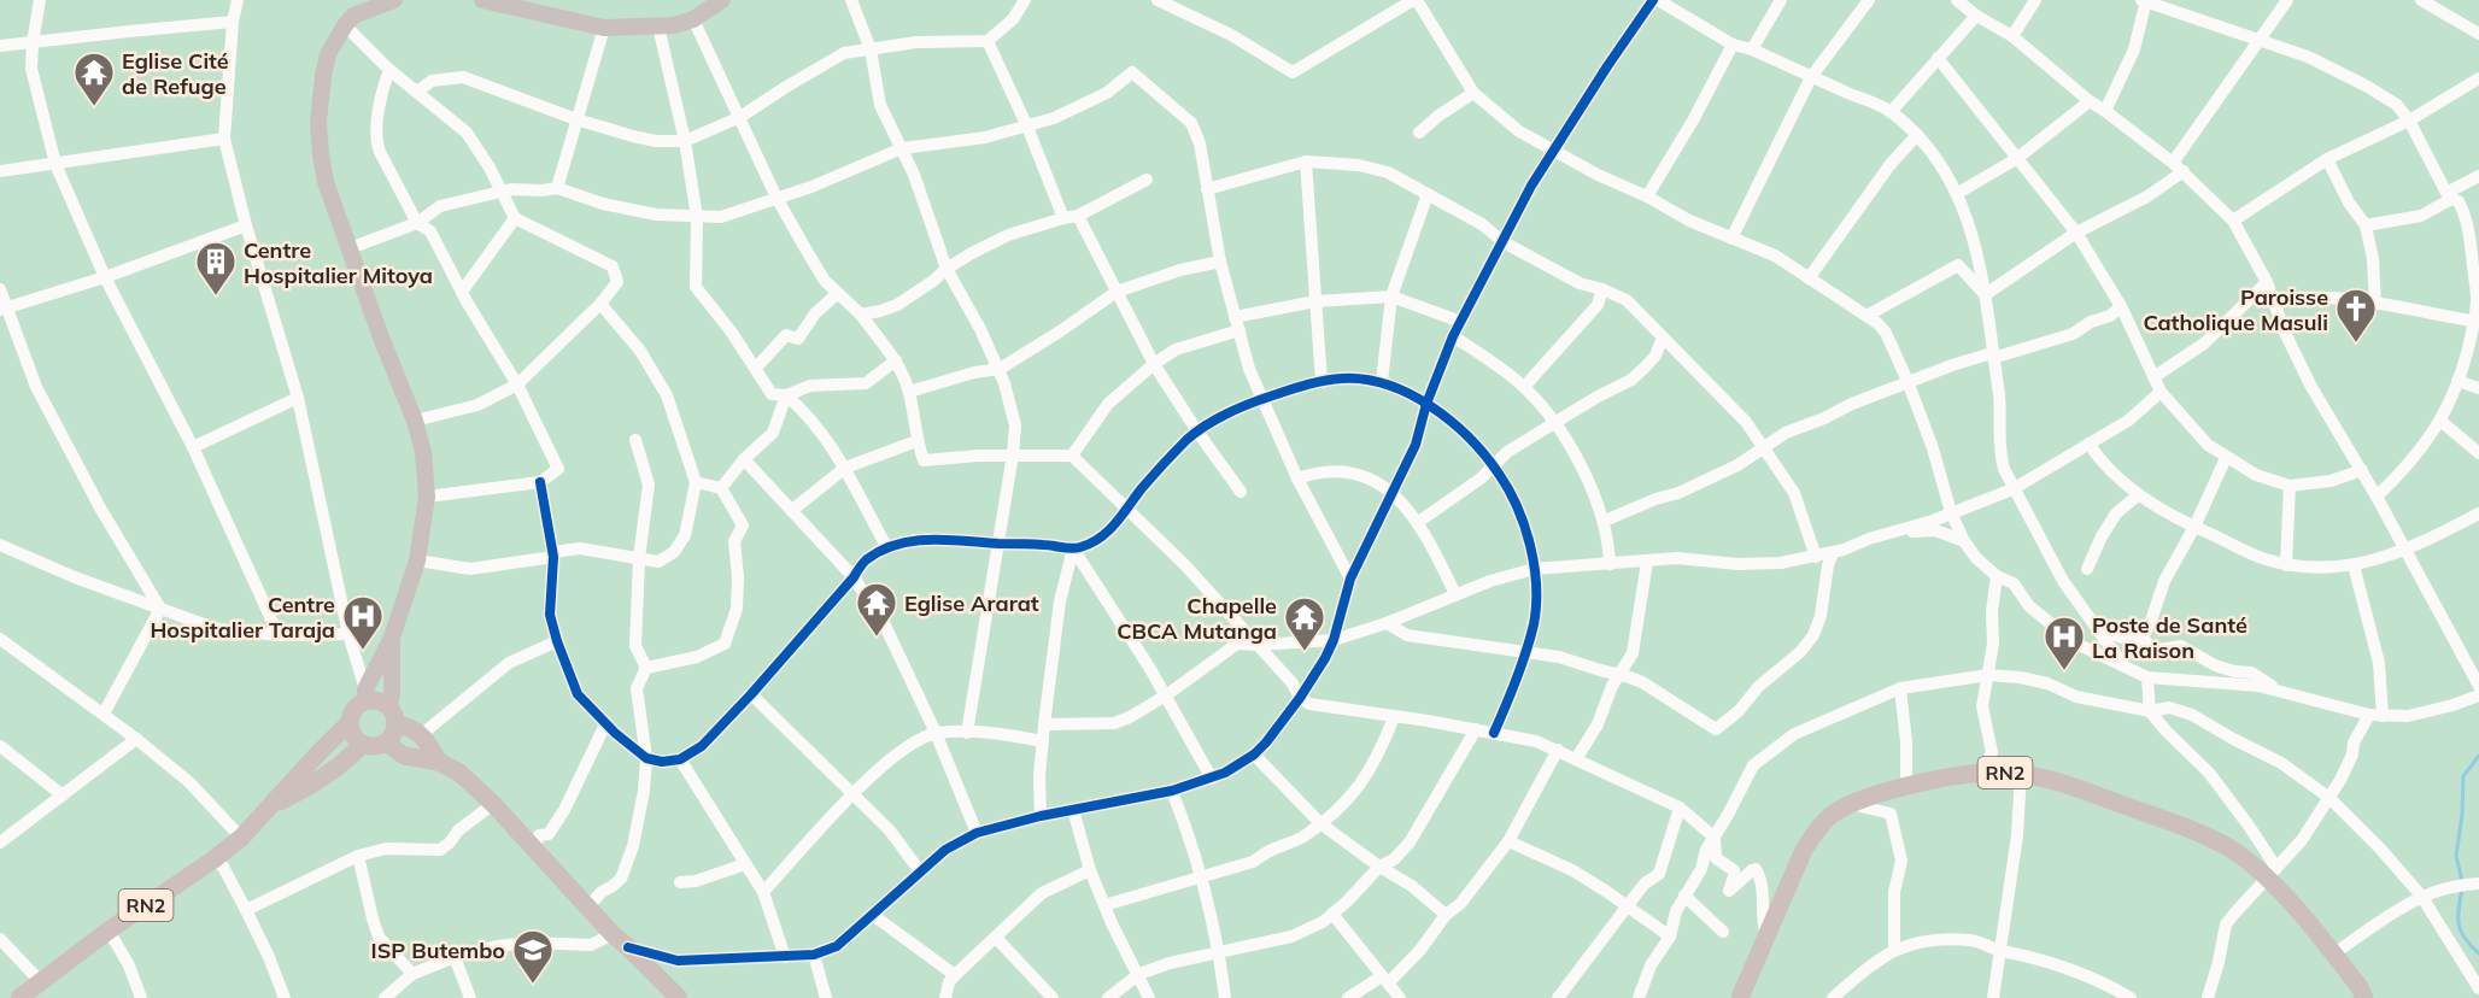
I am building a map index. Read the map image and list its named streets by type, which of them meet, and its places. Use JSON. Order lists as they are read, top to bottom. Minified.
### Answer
{"streets":{"highway":["RN2"]},"places":{"temple":["Eglise Cité de Refuge","Eglise Ararat","Chapelle CBCA Mutanga"],"building":["Centre Hospitalier Mitoya"],"church":["Paroisse Catholique Masuli"],"hospital":["Centre Hospitalier Taraja","Poste de Santé La Raison"],"school or university":["ISP Butembo"]}}
